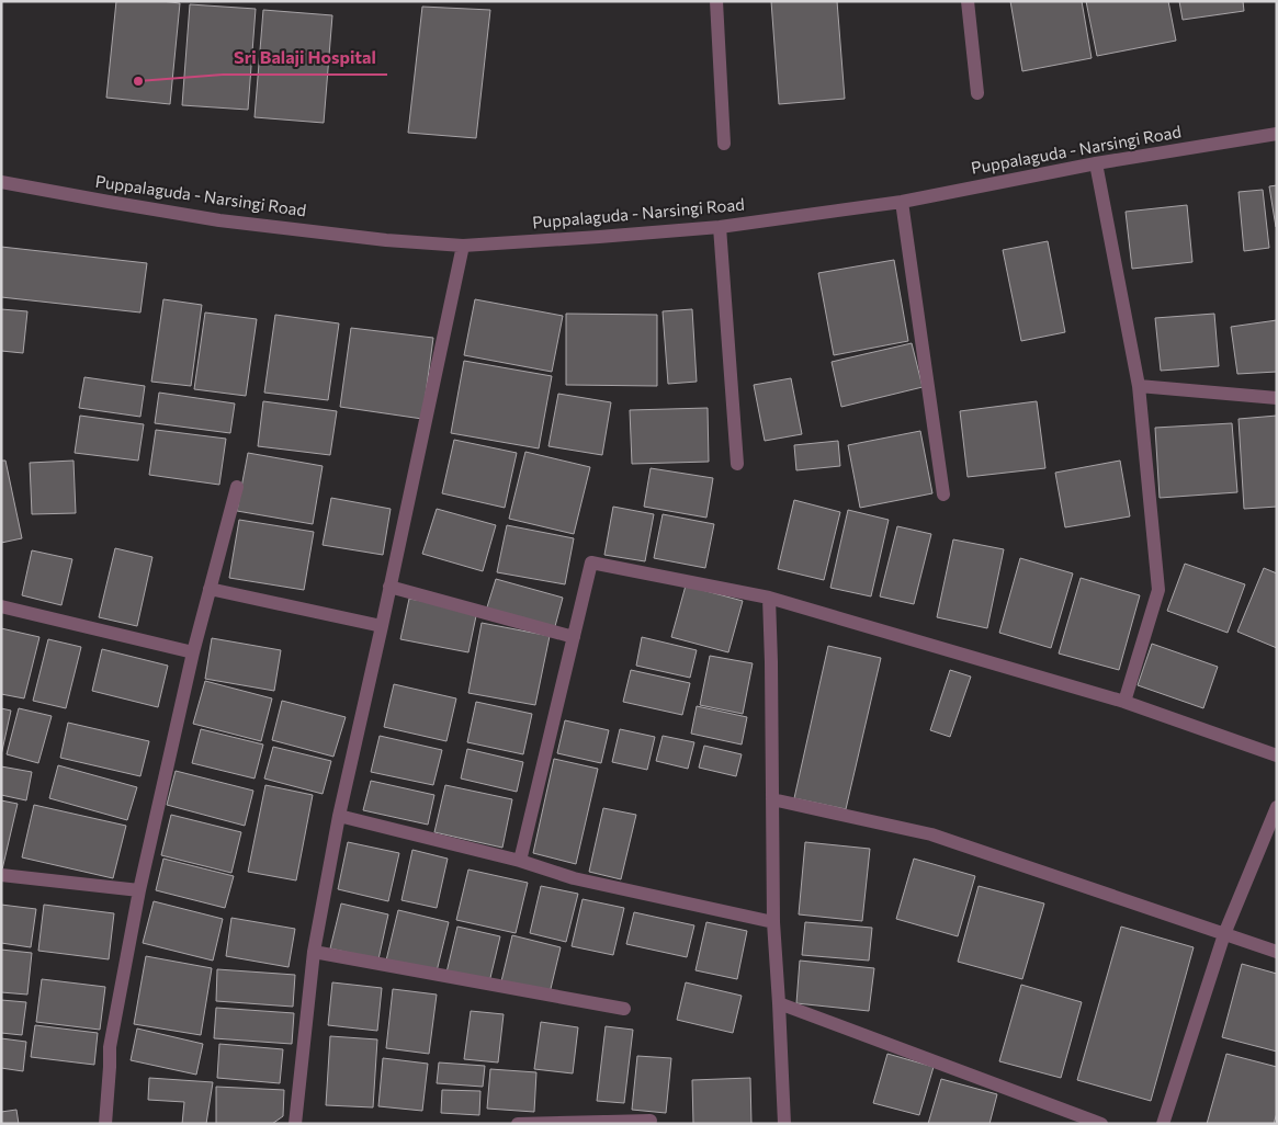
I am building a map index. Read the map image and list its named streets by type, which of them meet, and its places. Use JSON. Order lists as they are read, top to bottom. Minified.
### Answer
{"streets":{"street":["Puppalaguda - Narsingi Road"]},"places":["Sri Balaji Hospital"]}
